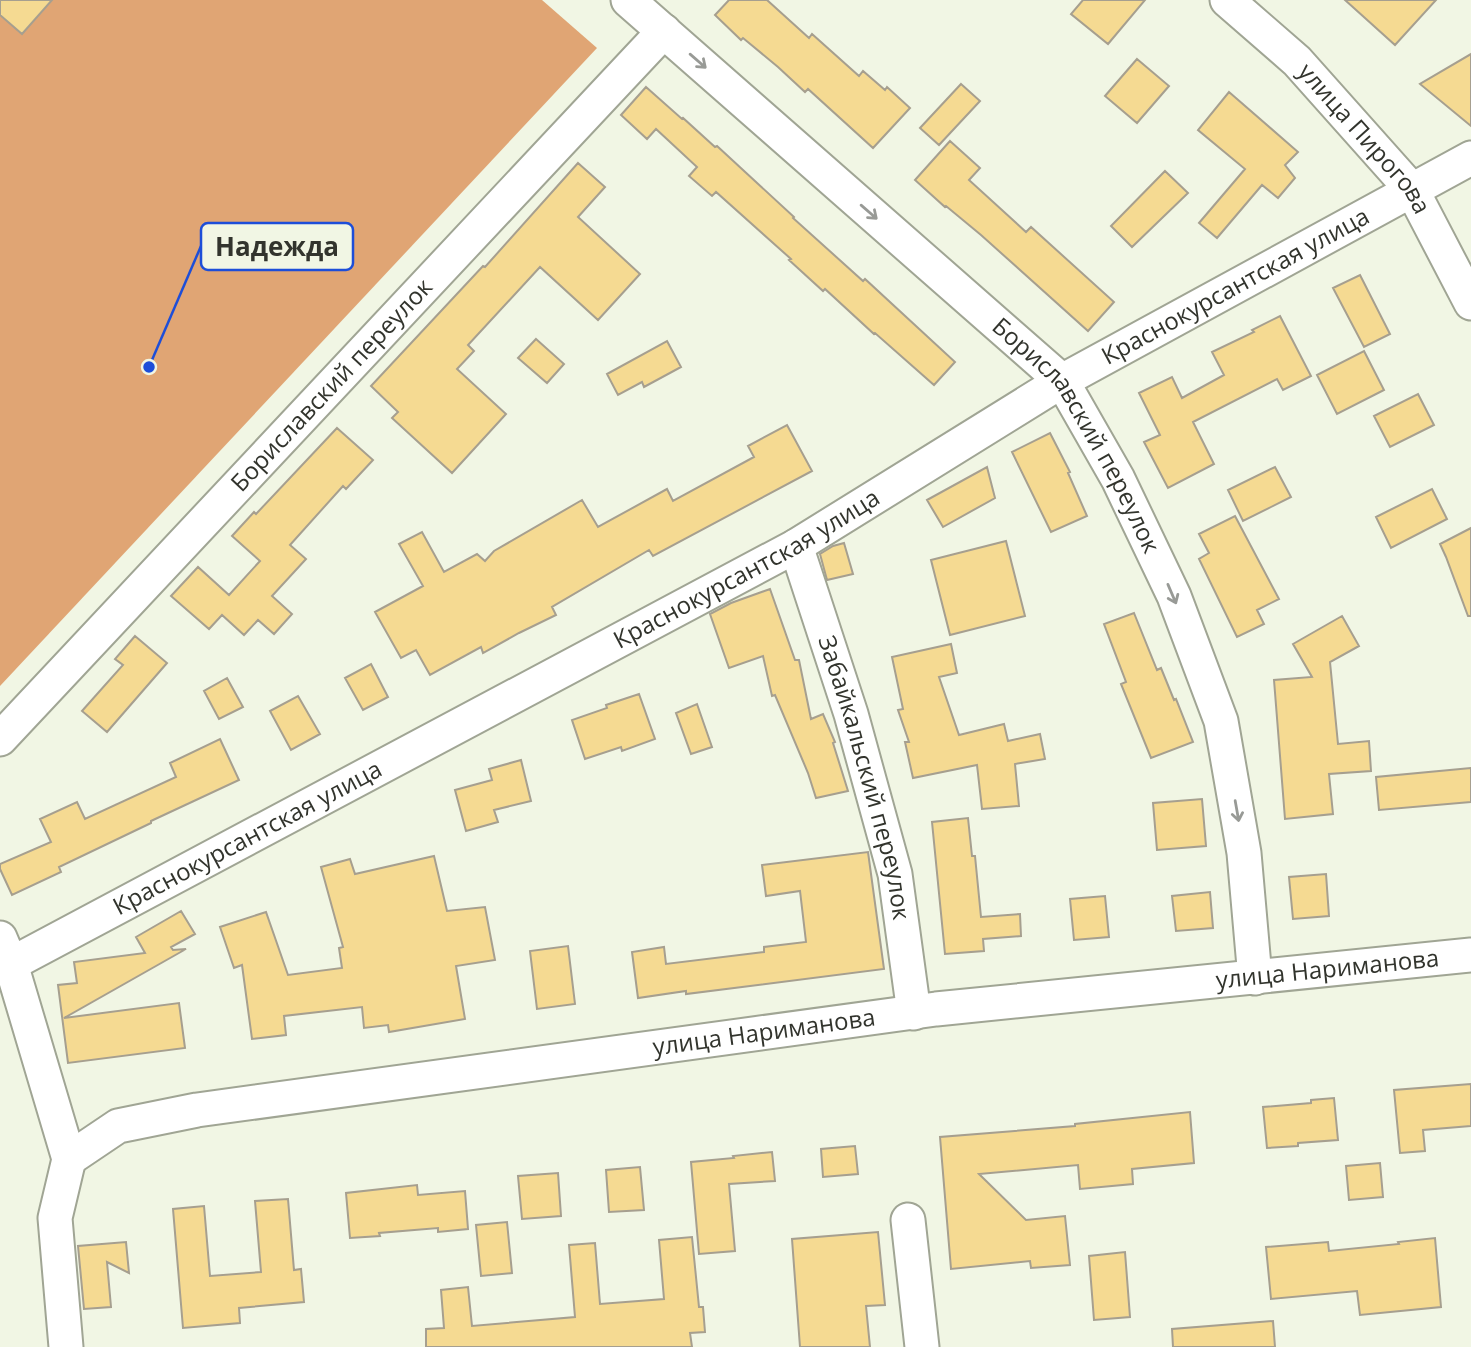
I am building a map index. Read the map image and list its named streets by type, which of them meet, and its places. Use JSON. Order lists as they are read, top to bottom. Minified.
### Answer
{"streets":{"street":["улица Пирогова","Краснокурсантская улица","Бориславский переулок","Забайкальский переулок","улица Нариманова"]},"crossings":[["улица Пирогова","Краснокурсантская улица"],["Краснокурсантская улица","Бориславский переулок"],["Краснокурсантская улица","Забайкальский переулок"],["Бориславский переулок","улица Нариманова"],["Забайкальский переулок","улица Нариманова"]],"one_way":["Бориславский переулок"],"places":["Надежда"]}
